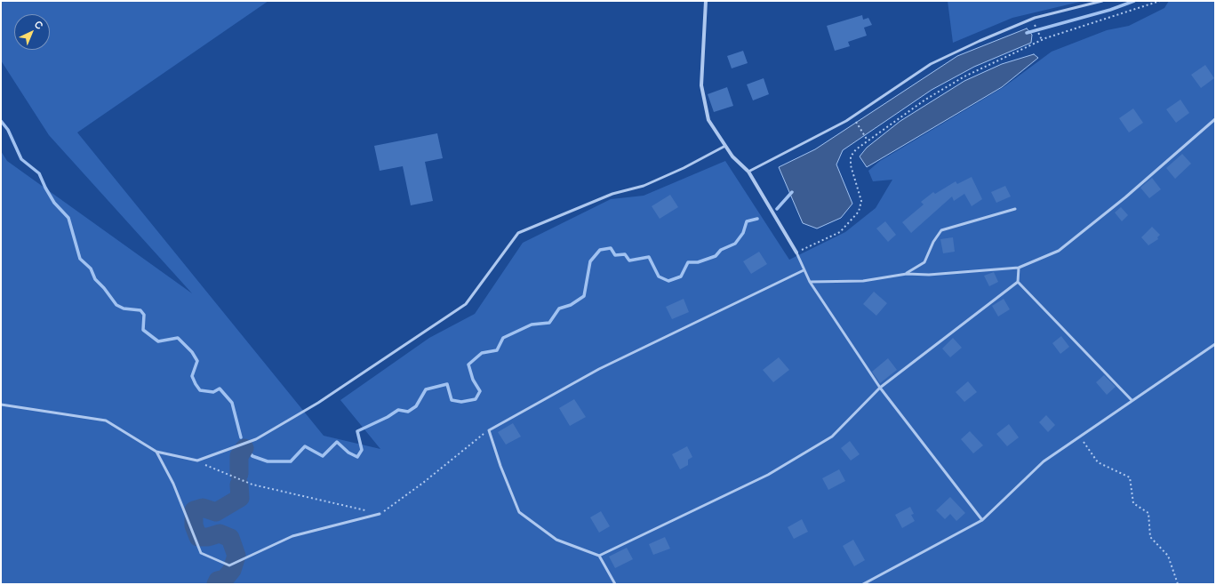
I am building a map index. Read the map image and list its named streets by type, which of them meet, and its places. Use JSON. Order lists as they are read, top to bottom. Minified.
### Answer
{"north":"top right"}
